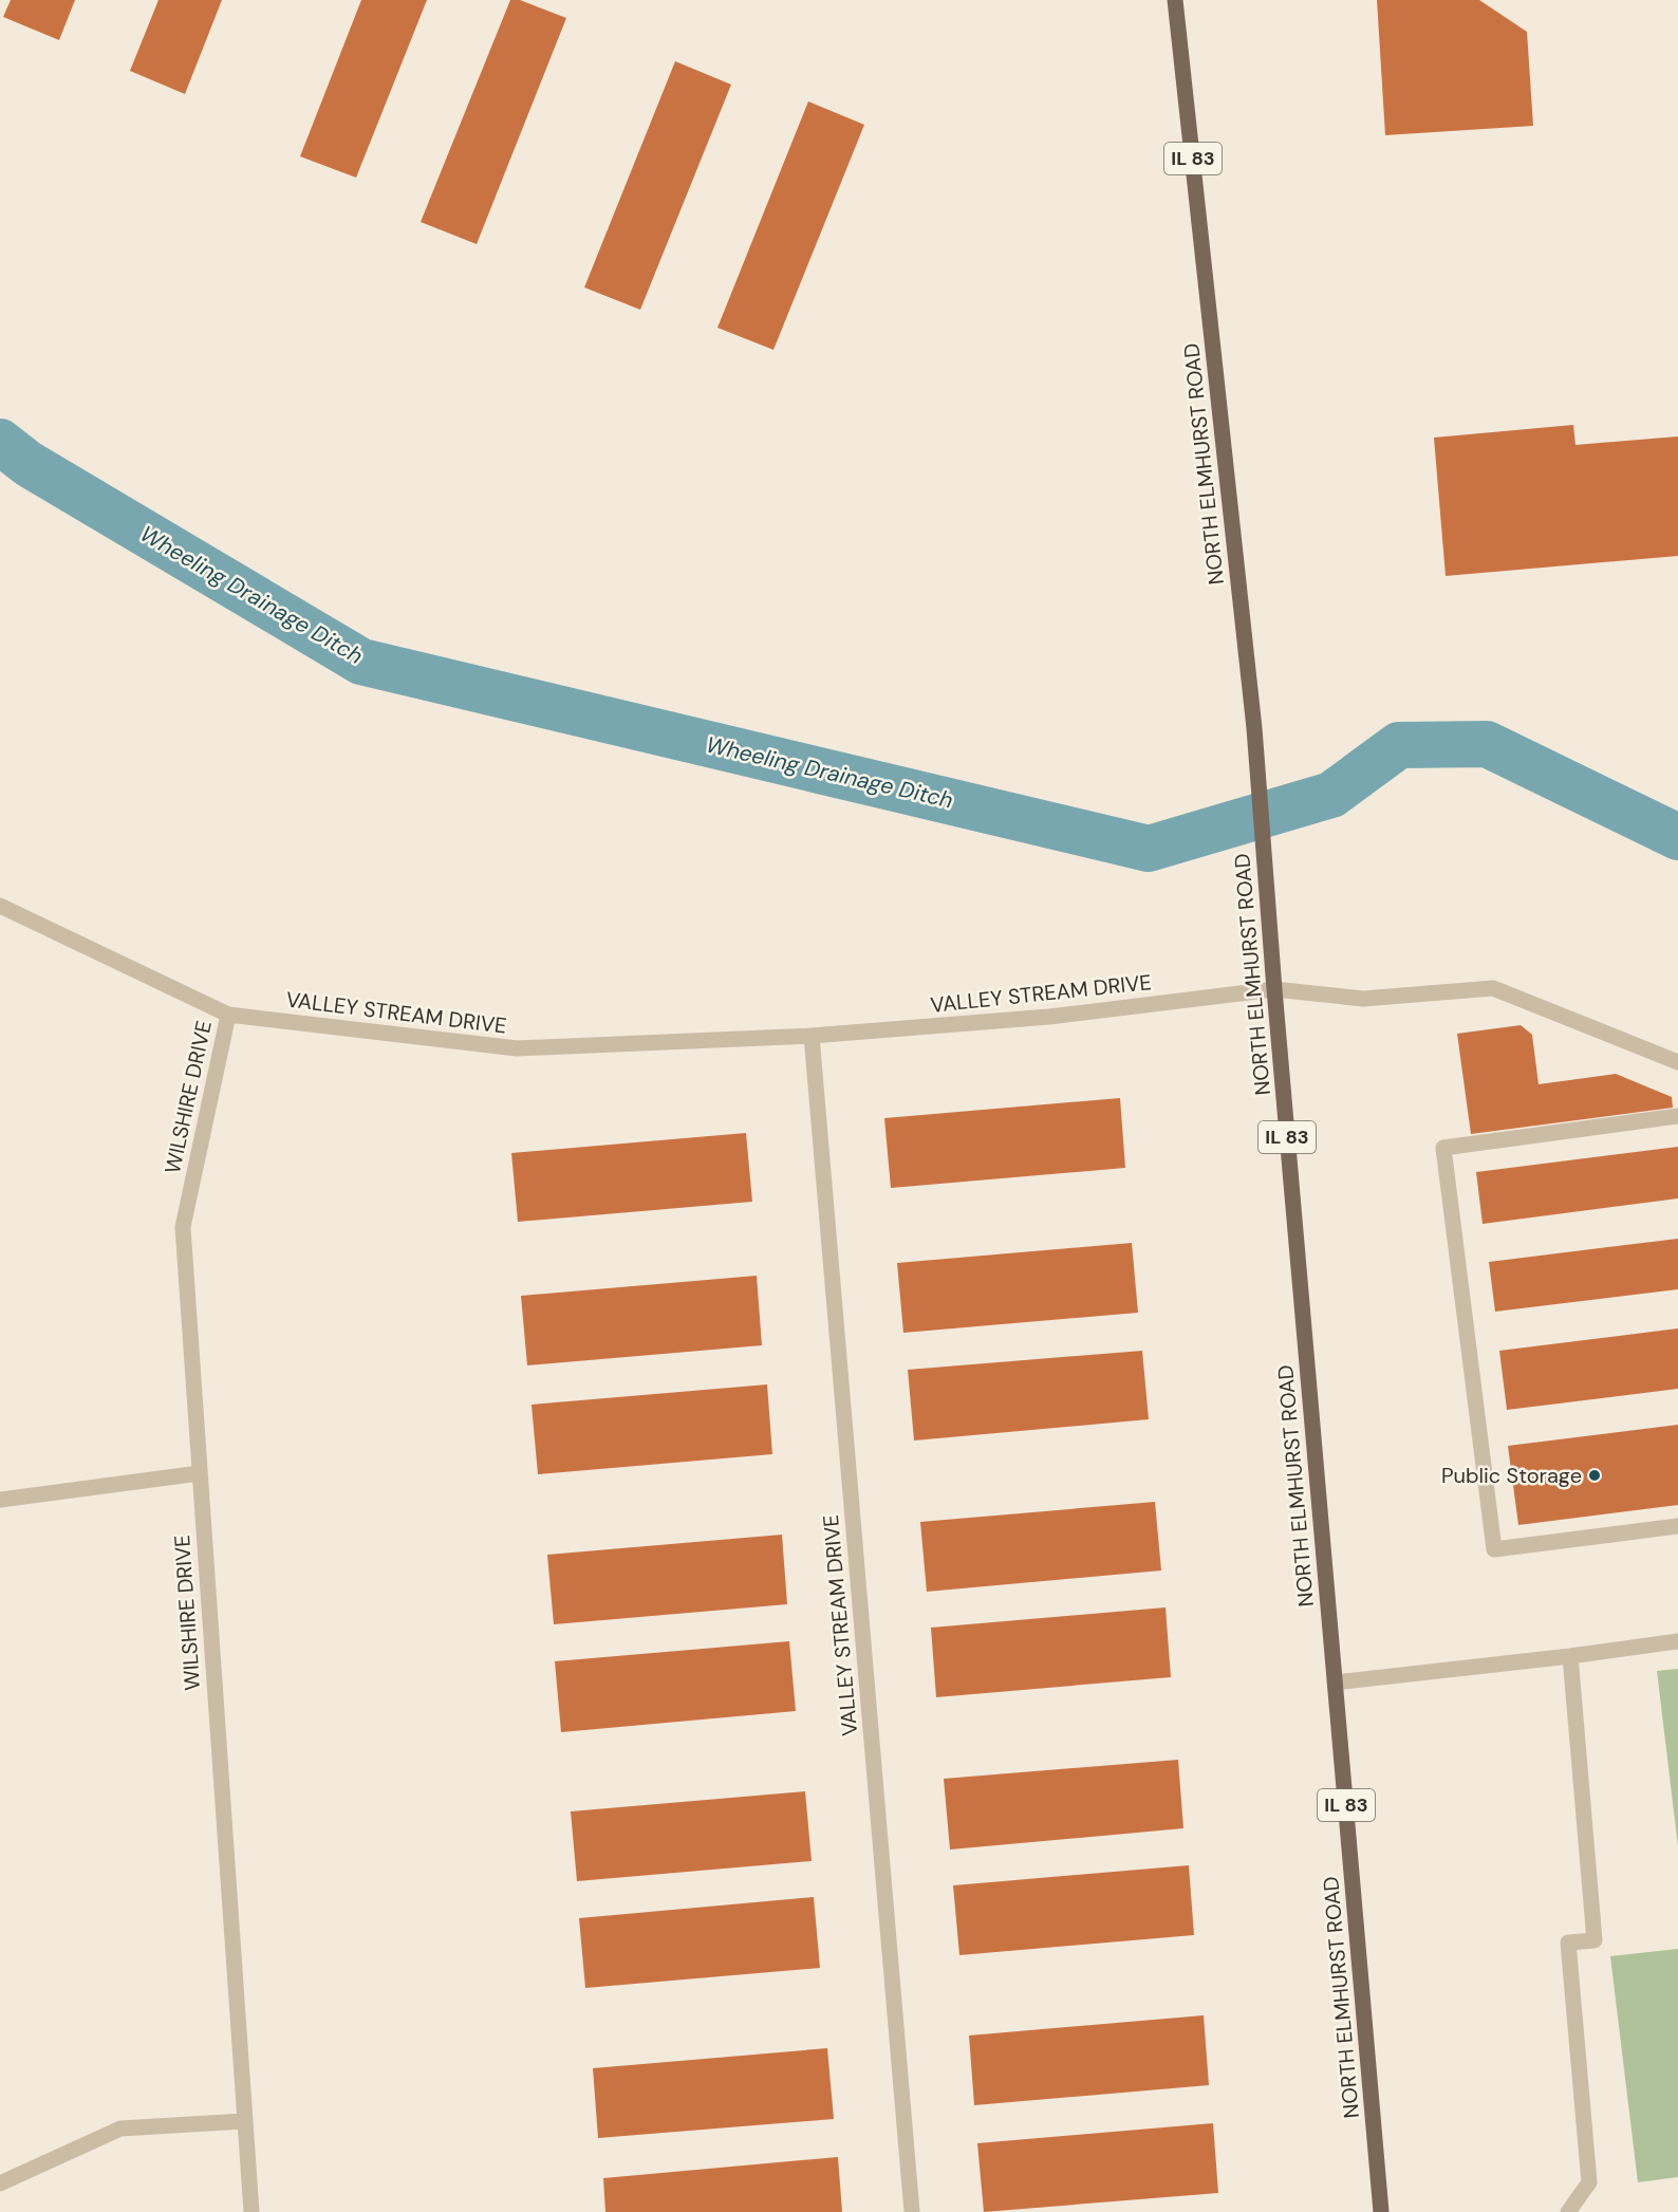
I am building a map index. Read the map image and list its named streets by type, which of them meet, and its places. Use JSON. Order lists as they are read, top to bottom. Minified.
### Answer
{"streets":{"main road":["IL 83","NORTH ELMHURST ROAD"],"street":["VALLEY STREAM DRIVE","WILSHIRE DRIVE"]},"crossings":[["NORTH ELMHURST ROAD","VALLEY STREAM DRIVE"],["VALLEY STREAM DRIVE","WILSHIRE DRIVE"]],"water":["Wheeling Drainage Ditch"],"places":["Public Storage"]}
